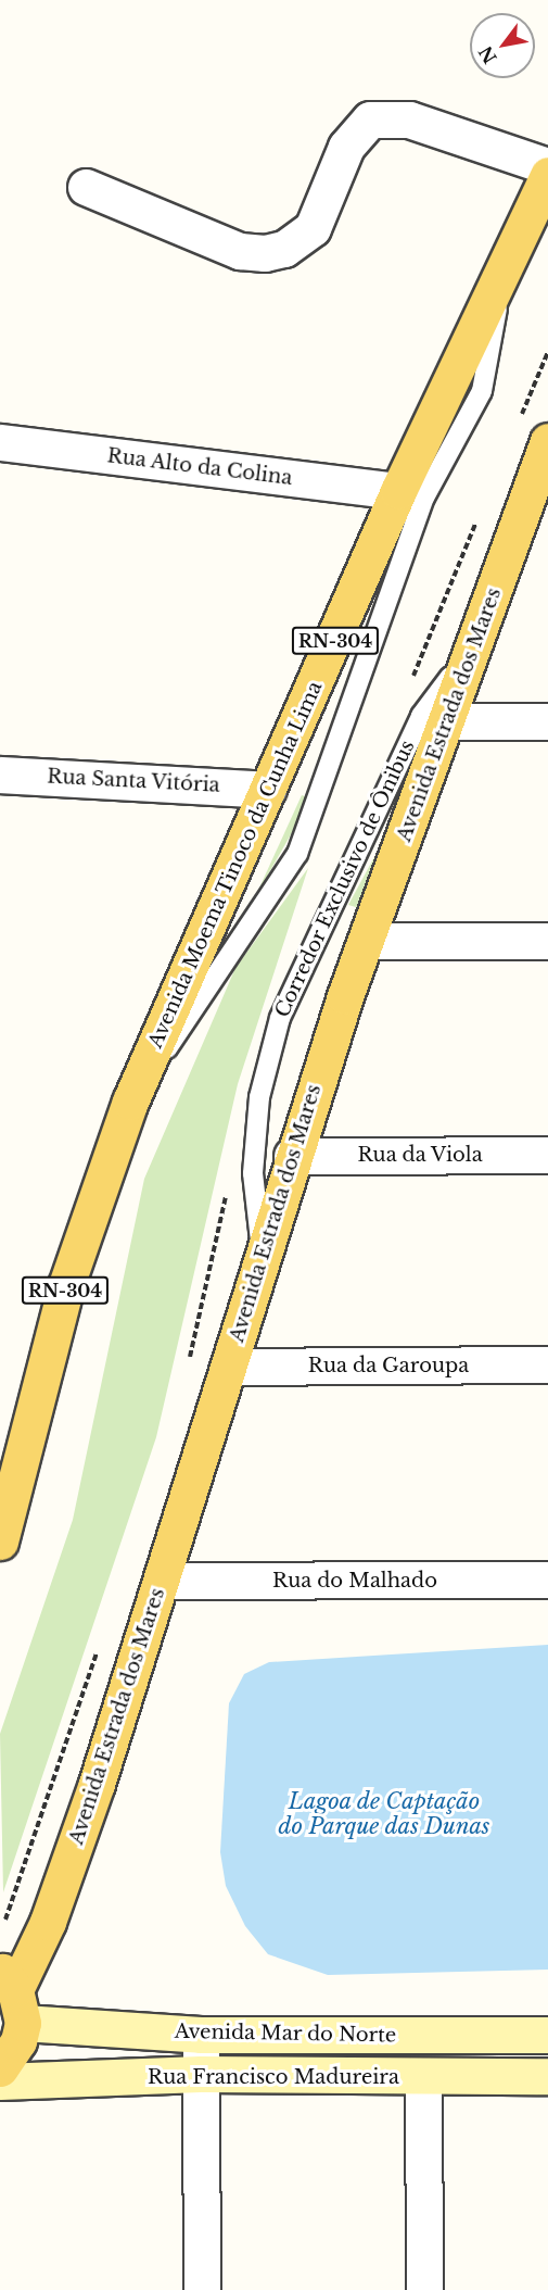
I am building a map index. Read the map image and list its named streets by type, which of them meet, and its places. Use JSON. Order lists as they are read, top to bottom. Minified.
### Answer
{"streets":{"main road":["RN-304","Avenida Estrada dos Mares","Avenida Moema Tinoco da Cunha Lima"],"street":["Rua Alto da Colina","Rua Santa Vitória","Rua da Viola","Rua da Garoupa","Rua do Malhado","Avenida Mar do Norte","Rua Francisco Madureira"],"lane":["Corredor Exclusivo de Ônibus"]},"crossings":[["Rua Alto da Colina","Avenida Moema Tinoco da Cunha Lima"],["Avenida Estrada dos Mares","Corredor Exclusivo de Ônibus"],["Avenida Estrada dos Mares","Rua da Viola"],["Avenida Estrada dos Mares","Rua da Garoupa"],["Avenida Estrada dos Mares","Rua do Malhado"],["Avenida Estrada dos Mares","Avenida Mar do Norte"],["Rua Santa Vitória","Avenida Moema Tinoco da Cunha Lima"]],"water":["Lagoa de Captação do Parque das Dunas"],"north":"bottom left"}
